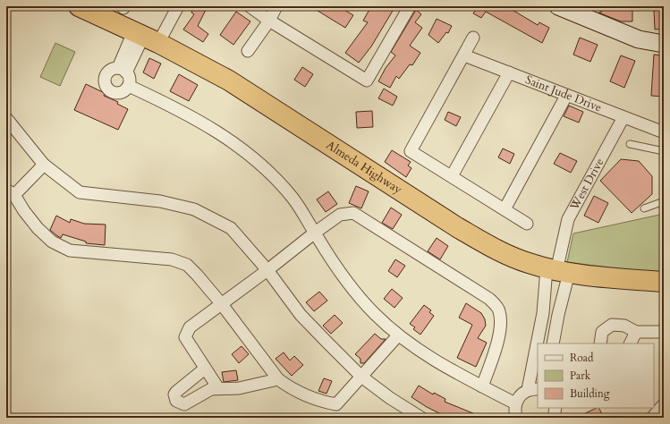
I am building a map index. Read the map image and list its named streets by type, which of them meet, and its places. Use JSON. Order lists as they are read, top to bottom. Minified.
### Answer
{"streets":{"highway":["Almeda Highway"],"street":["Saint Jude Drive","West Drive"]},"crossings":[["Saint Jude Drive","West Drive"],["Almeda Highway","West Drive"]],"legend":["Road","Park","Building"]}
